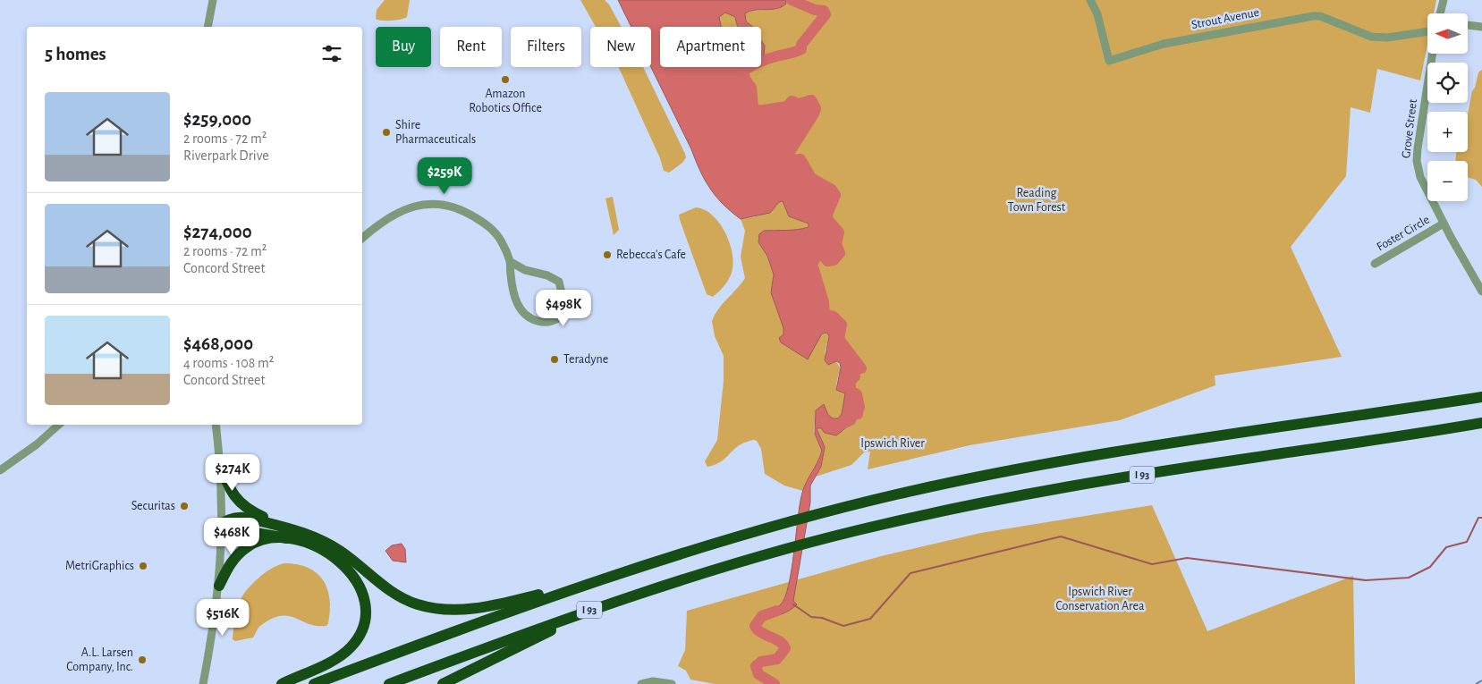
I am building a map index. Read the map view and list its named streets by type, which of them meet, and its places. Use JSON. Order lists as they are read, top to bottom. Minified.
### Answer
{"streets":{"highway":["I 93"],"street":["Strout Avenue","Grove Street","Foster Circle"]},"crossings":[["Grove Street","Foster Circle"]],"parks":["Reading Town Forest","Ipswich River","Ipswich River Conservation Area"],"places":["Amazon Robotics Office","Shire Pharmaceuticals","Rebecca's Cafe","Teradyne","Securitas","MetriGraphics","A.L. Larsen Company, Inc."],"north":"left","page":{"map_buttons":["+","−"],"chip":["Buy","Rent","Filters","New","Apartment"],"heading":"5 homes","list":[{"name":"$259,000","note":"2 rooms · 72 m² · Riverpark Drive"},{"name":"$274,000","note":"2 rooms · 72 m² · Concord Street"},{"name":"$468,000","note":"4 rooms · 108 m² · Concord Street"}],"price":["$259K","$498K","$274K","$468K","$516K"]}}
